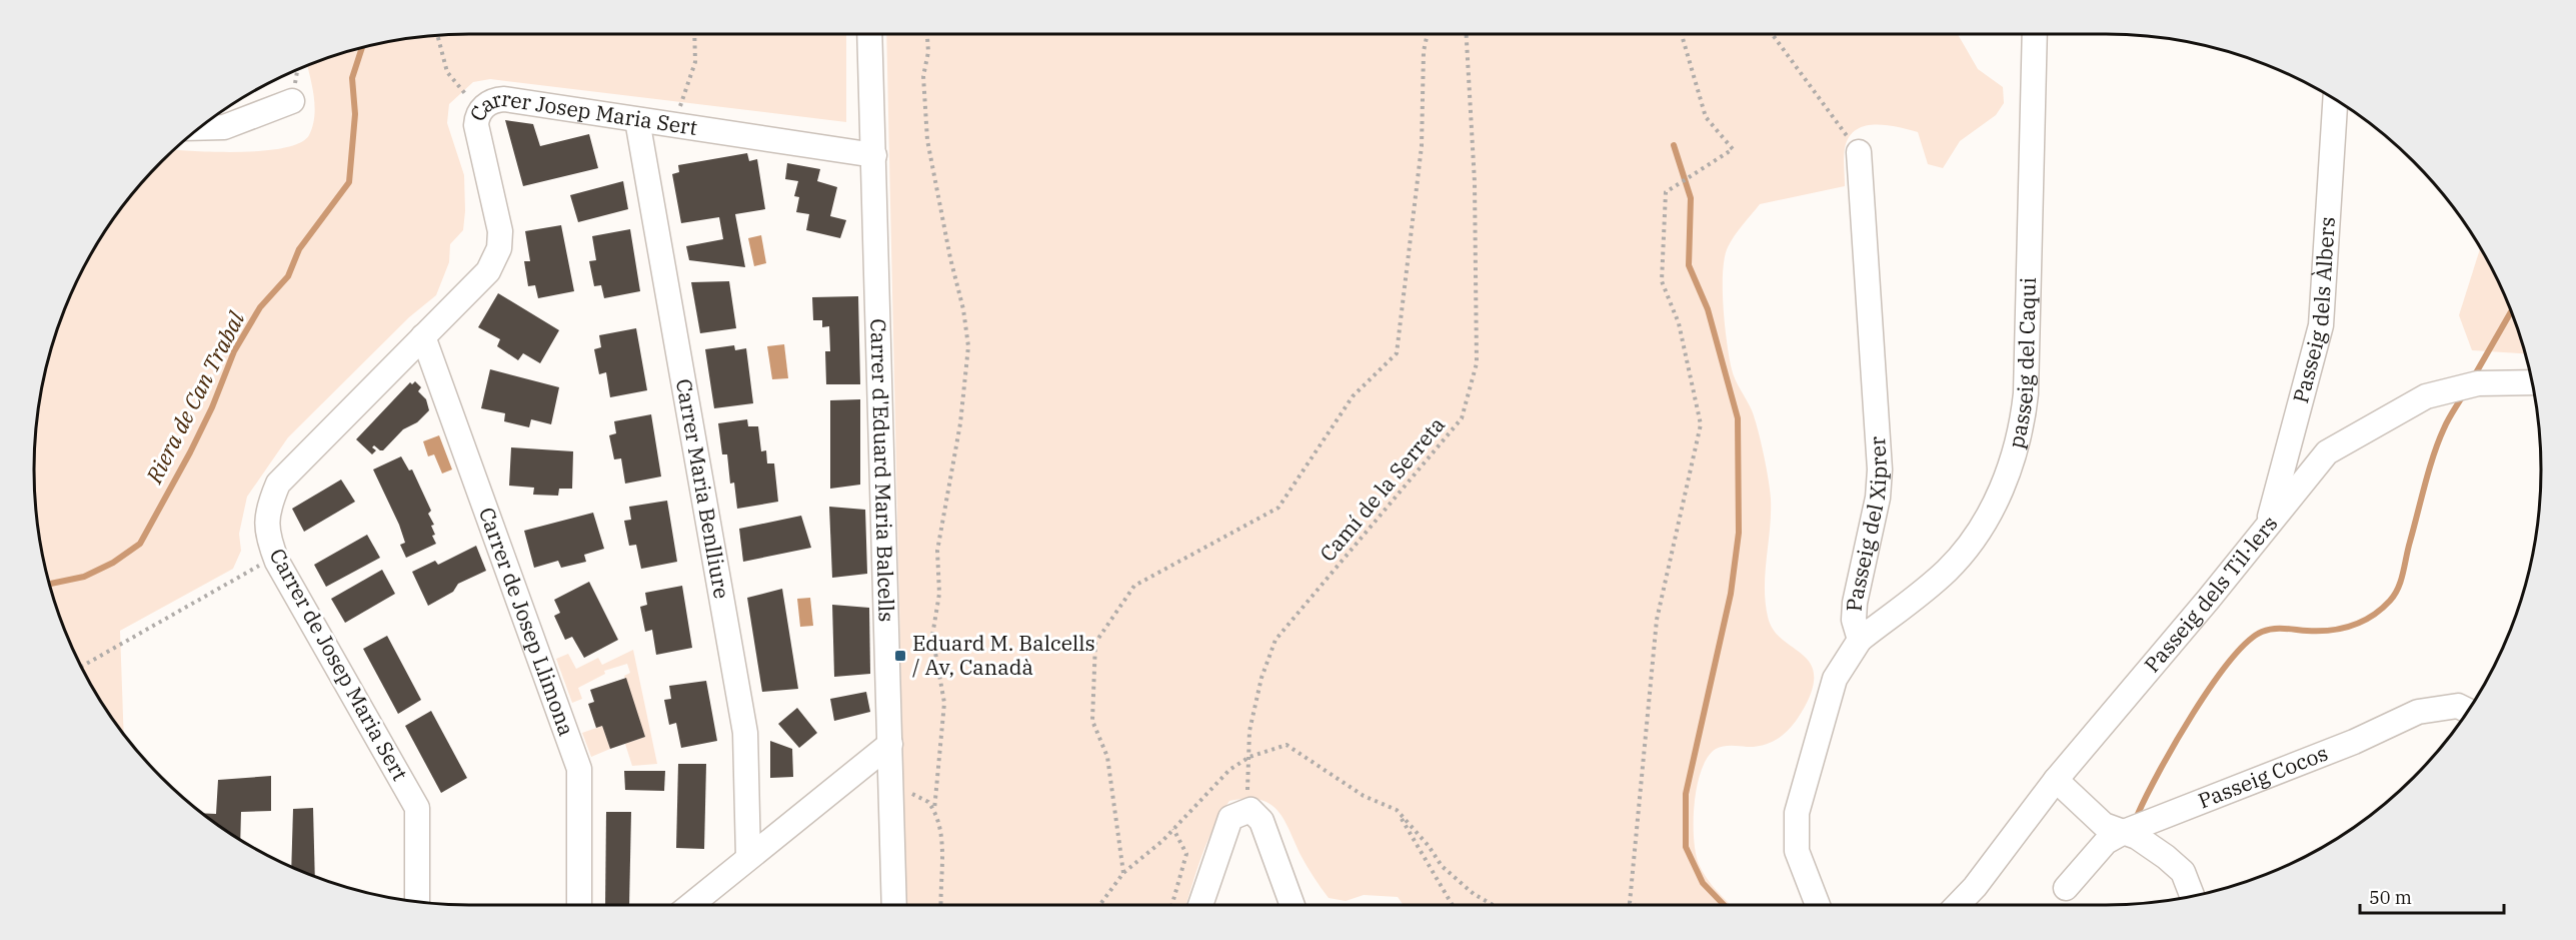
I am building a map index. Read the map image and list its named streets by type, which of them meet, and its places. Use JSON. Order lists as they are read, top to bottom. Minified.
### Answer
{"streets":{"street":["Carrer Josep Maria Sert","Passeig dels Àlbers","passeig del Caqui","Carrer d'Eduard Maria Balcells","Carrer Maria Benlliure","Passeig del Xiprer","Passeig dels Til·lers","Carrer de Josep Llimona","Carrer de Josep Maria Sert","Passeig Cocos"],"path":["Camí de la Serreta"]},"crossings":[["Carrer Josep Maria Sert","Carrer d'Eduard Maria Balcells"],["Carrer Josep Maria Sert","Carrer Maria Benlliure"],["Carrer Josep Maria Sert","Carrer de Josep Llimona"],["Carrer Josep Maria Sert","Carrer de Josep Maria Sert"],["Passeig dels Àlbers","Passeig dels Til·lers"],["passeig del Caqui","Passeig del Xiprer"],["Carrer de Josep Llimona","Carrer de Josep Maria Sert"]],"water":["Riera de Can Trabal"],"places":{"transit":["Eduard M. Balcells / Av, Canadà"]},"scale_bar":"50 m"}
